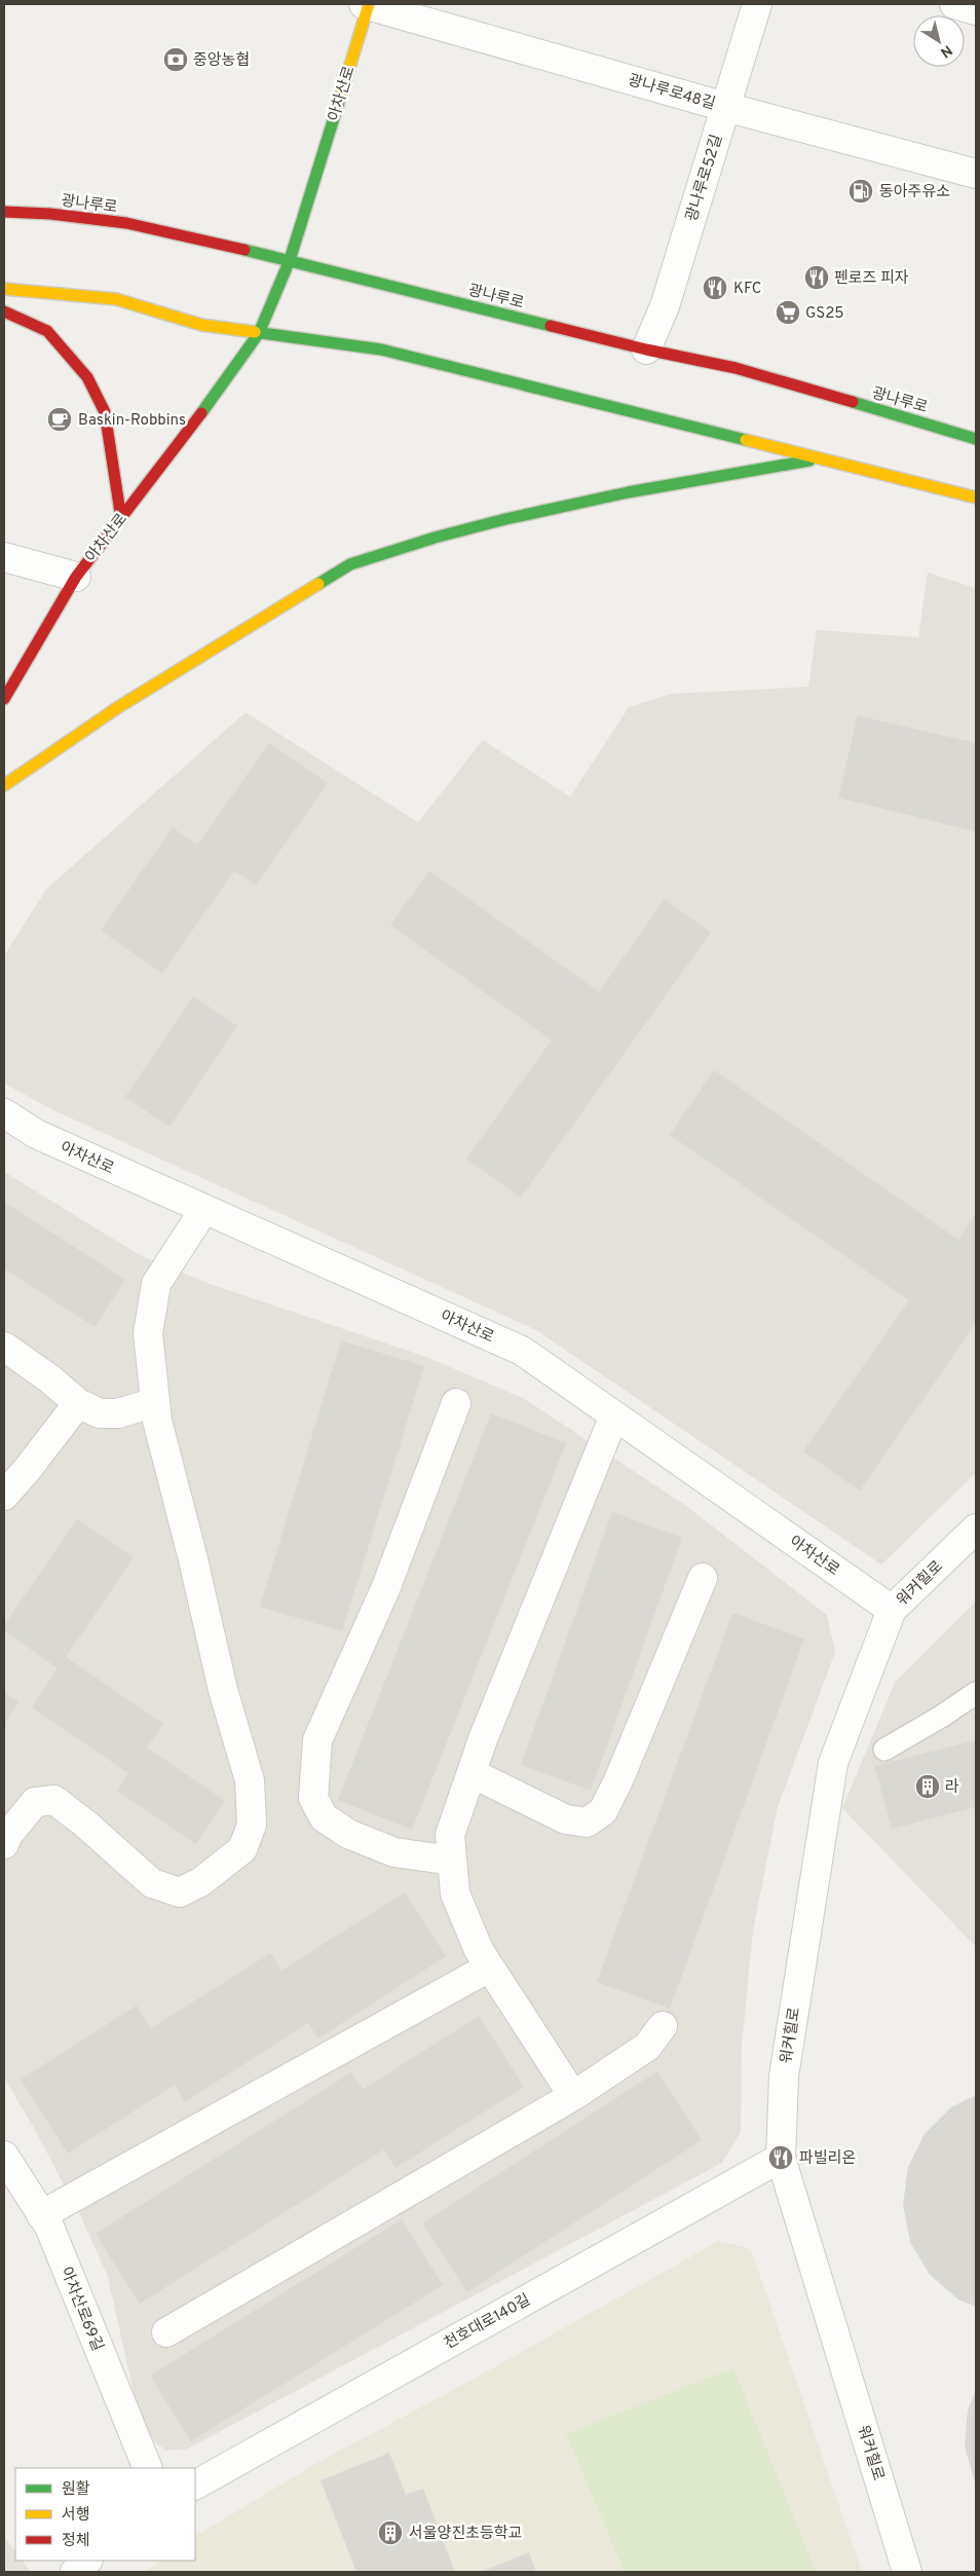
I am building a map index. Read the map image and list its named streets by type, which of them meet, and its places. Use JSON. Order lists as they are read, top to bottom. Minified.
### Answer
{"streets":{"main road":["아차산로","광나루로"],"street":["광나루로48길","광나루로52길","워커힐로","아차산로69길","천호대로140길"]},"crossings":[["광나루로48길","아차산로"],["광나루로48길","광나루로52길"],["아차산로","광나루로"],["아차산로","워커힐로"],["광나루로52길","광나루로"],["워커힐로","천호대로140길"]],"places":{"bank":["중앙농협"],"fuel station":["동아주유소"],"restaurant":["펜로즈 피자","KFC","파빌리온"],"supermarket":["GS25"],"cafe":["Baskin-Robbins"],"building":["라","서울양진초등학교"]},"legend":["원활","서행","정체"],"north":"bottom right"}
